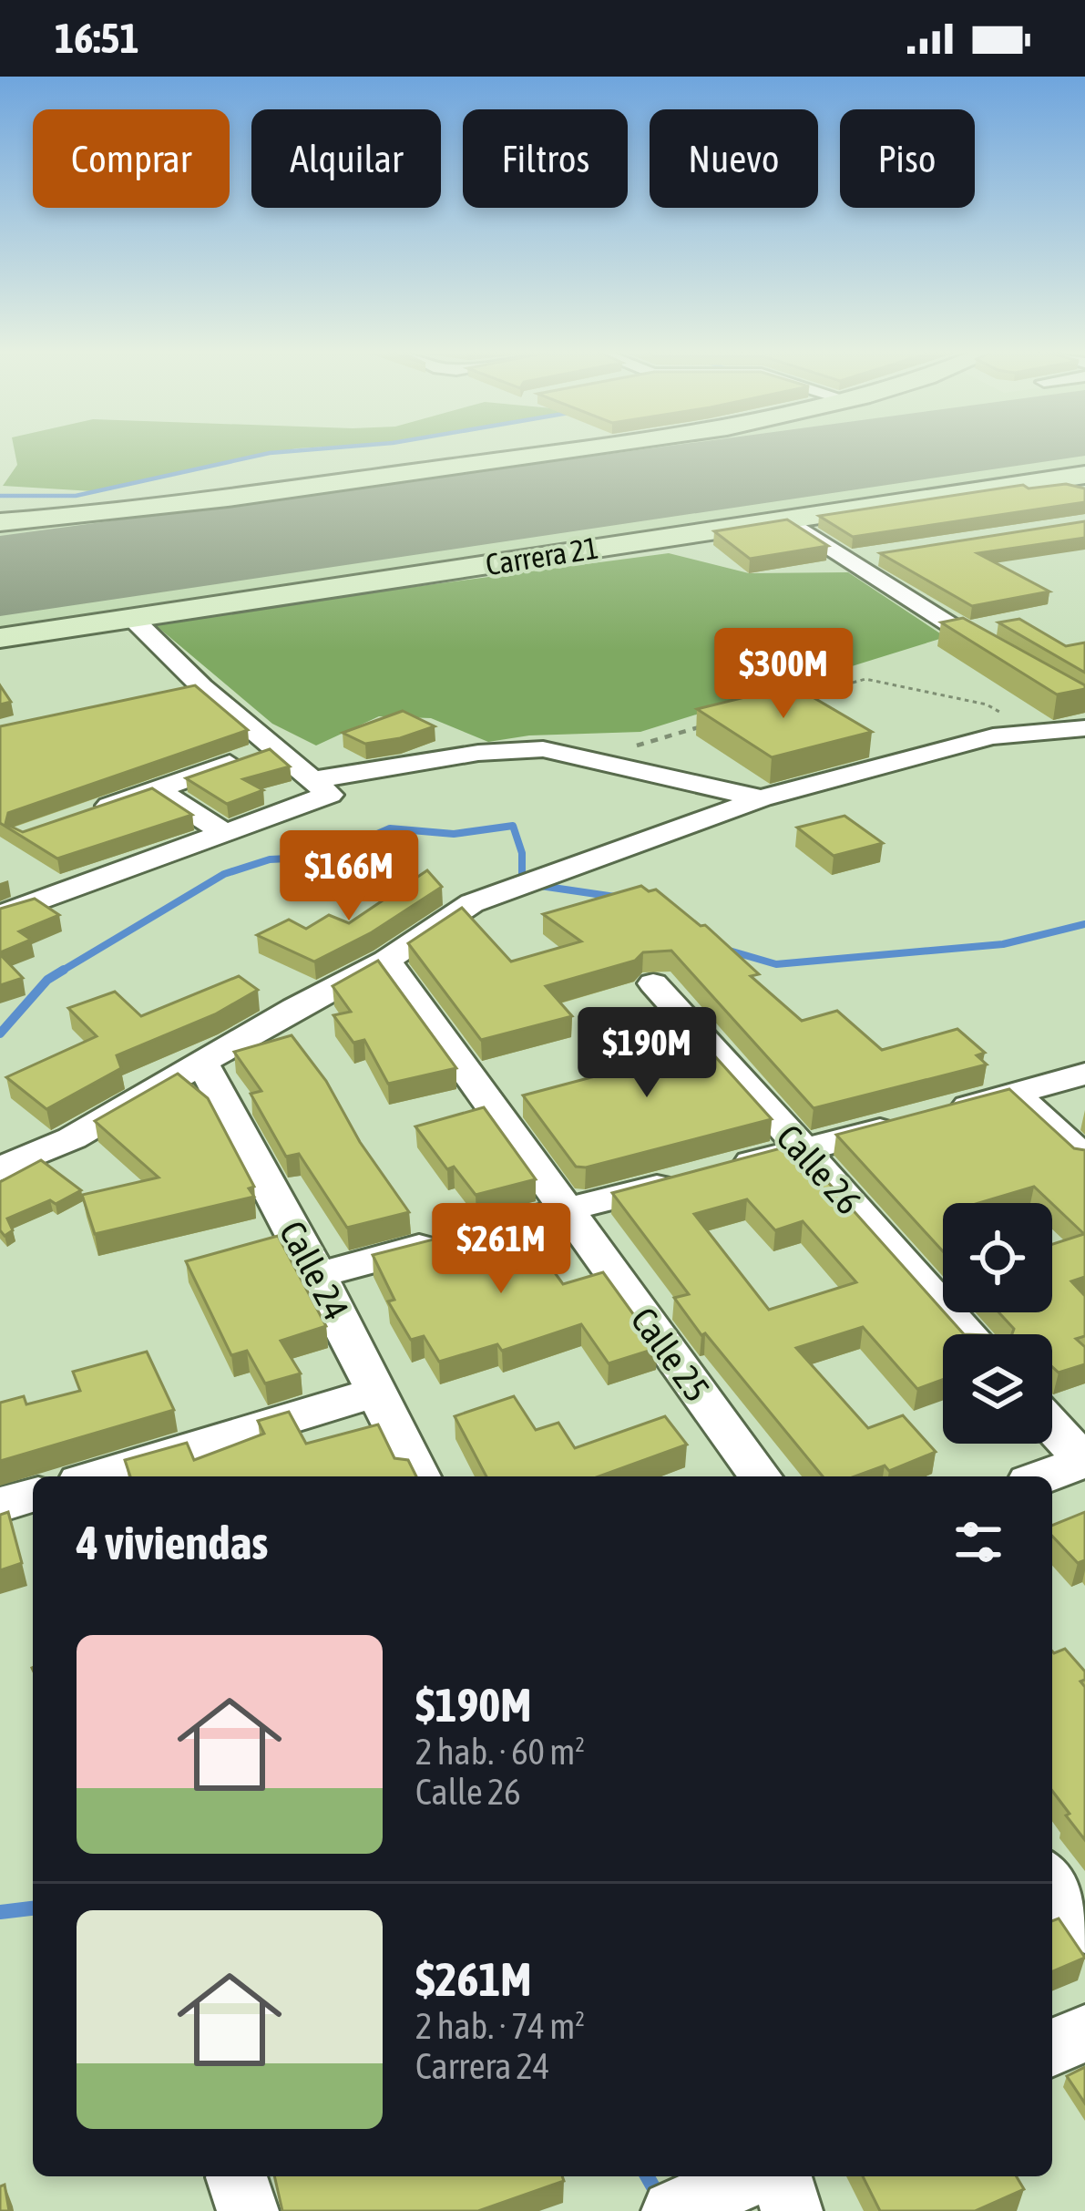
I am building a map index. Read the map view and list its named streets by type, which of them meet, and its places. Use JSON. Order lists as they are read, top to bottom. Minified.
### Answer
{"streets":{"main road":["Carrera 21"],"street":["Calle 26","Calle 24","Calle 25"]},"page":{"status":"16:51","chip":["Comprar","Alquilar","Filtros","Nuevo","Piso"],"price":["$300M","$166M","$190M","$261M"],"heading":"4 viviendas","list":[{"name":"$190M","note":"2 hab. · 60 m² · Calle 26"},{"name":"$261M","note":"2 hab. · 74 m² · Carrera 24"}]}}
